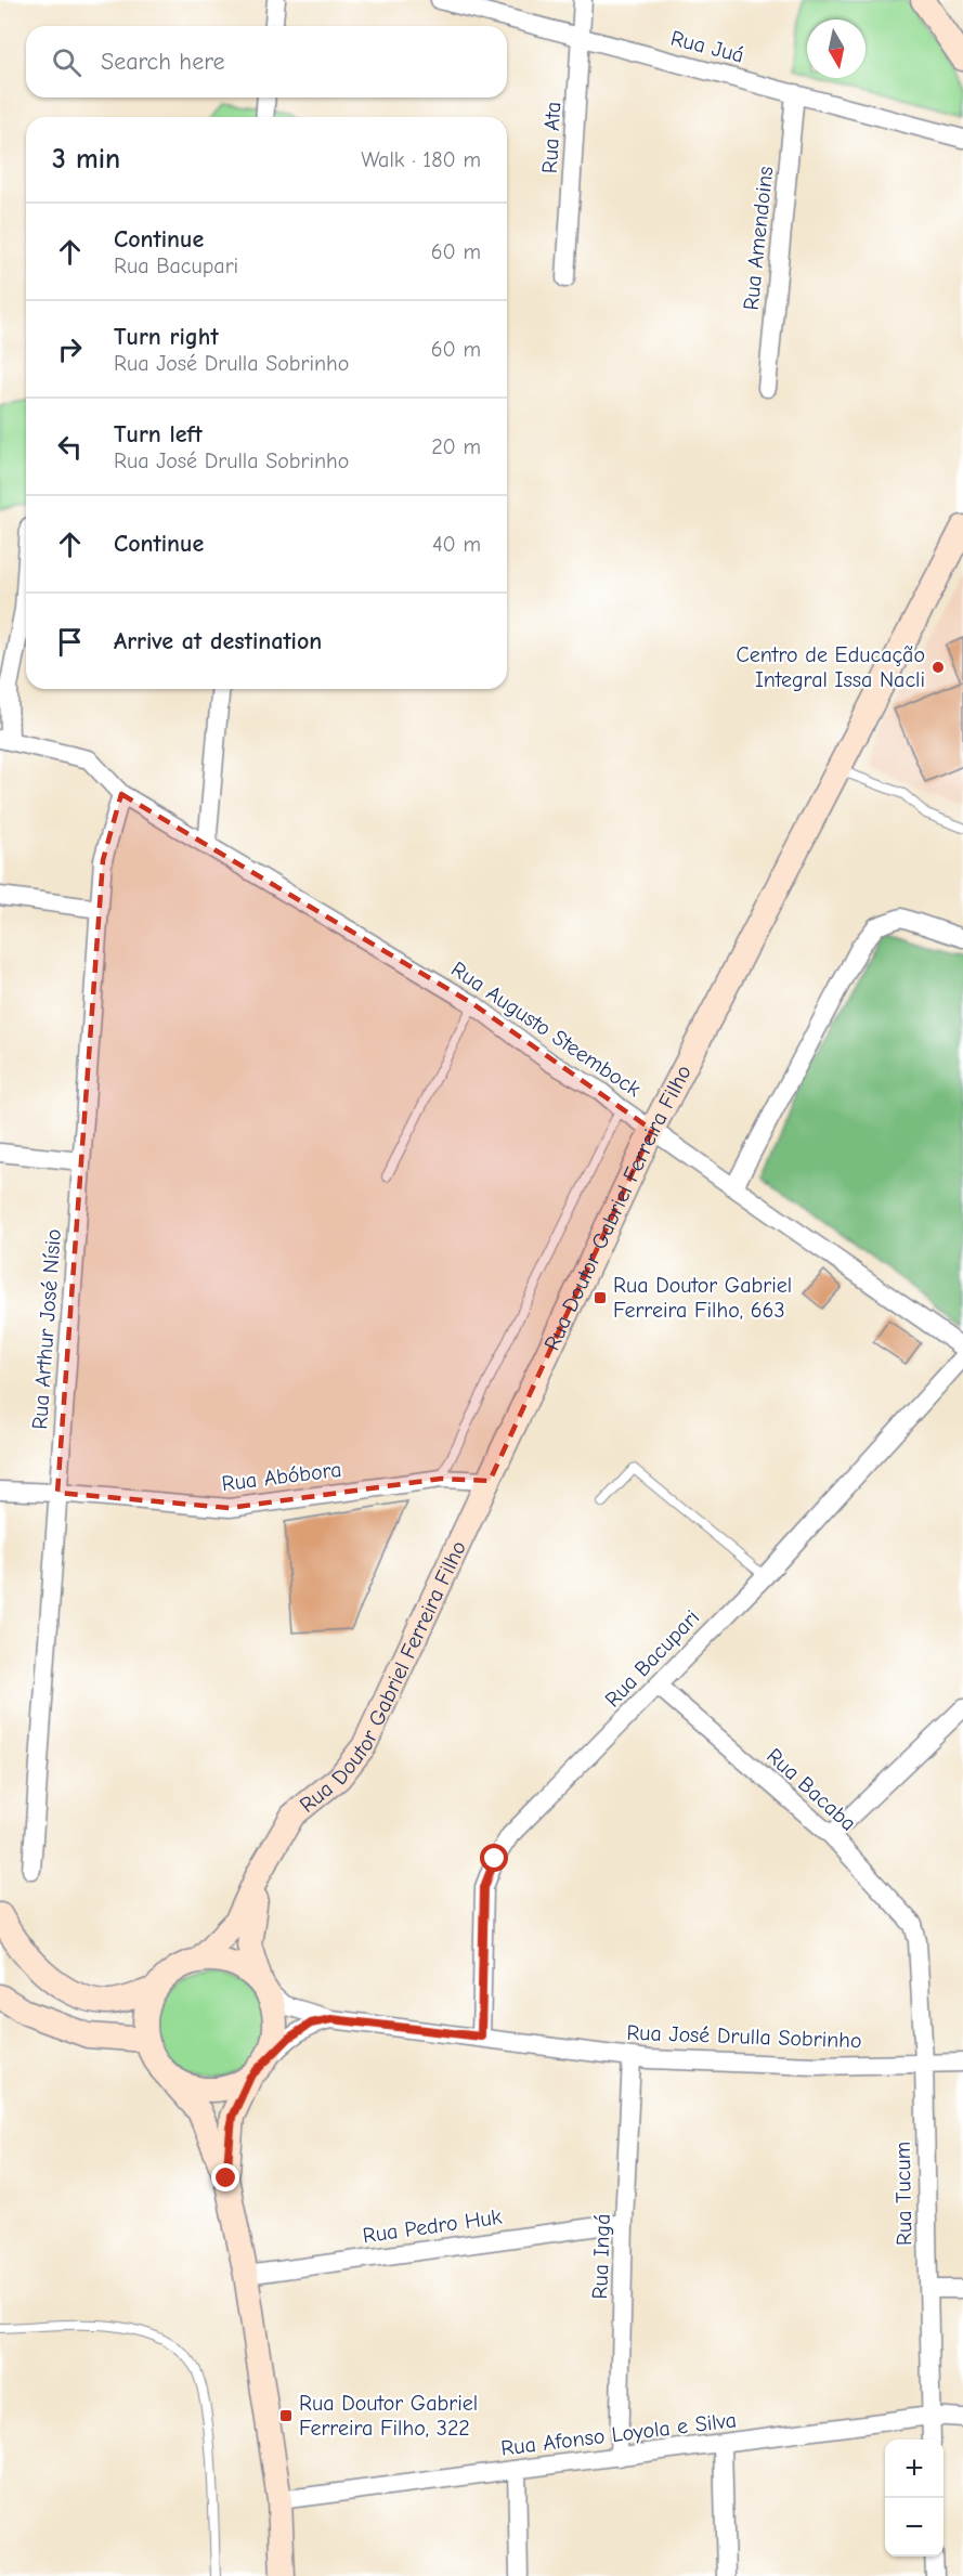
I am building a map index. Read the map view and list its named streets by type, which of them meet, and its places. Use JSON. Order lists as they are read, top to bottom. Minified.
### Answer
{"streets":{"main road":["Rua Doutor Gabriel Ferreira Filho"],"street":["Rua Juá","Rua Ata","Rua Amendoins","Rua Augusto Steembock","Rua Arthur José Nísio","Rua Abóbora","Rua Bacupari","Rua Bacaba","Rua José Drulla Sobrinho","Rua Tucum","Rua Pedro Huk","Rua Ingá","Rua Afonso Loyola e Silva"]},"crossings":[["Rua Juá","Rua Ata"],["Rua Juá","Rua Amendoins"],["Rua Augusto Steembock","Rua Doutor Gabriel Ferreira Filho"],["Rua Augusto Steembock","Rua Arthur José Nísio"],["Rua Doutor Gabriel Ferreira Filho","Rua Abóbora"],["Rua Doutor Gabriel Ferreira Filho","Rua José Drulla Sobrinho"],["Rua Arthur José Nísio","Rua Abóbora"],["Rua Bacupari","Rua Bacaba"],["Rua Bacupari","Rua José Drulla Sobrinho"],["Rua Bacaba","Rua Tucum"],["Rua José Drulla Sobrinho","Rua Tucum"],["Rua José Drulla Sobrinho","Rua Ingá"],["Rua Tucum","Rua Afonso Loyola e Silva"],["Rua Pedro Huk","Rua Ingá"],["Rua Ingá","Rua Afonso Loyola e Silva"]],"places":{"other":["Centro de Educação Integral Issa Nacli"],"transit":["Rua Doutor Gabriel Ferreira Filho, 663","Rua Doutor Gabriel Ferreira Filho, 322"]},"north":"bottom","page":{"search":"Search here","heading":["3 min","Walk · 180 m"],"list":[["Continue","Rua Bacupari","60 m"],["Turn right","Rua José Drulla Sobrinho","60 m"],["Turn left","Rua José Drulla Sobrinho","20 m"],["Continue","40 m"],"Arrive at destination"],"map_buttons":["+","−"]}}
